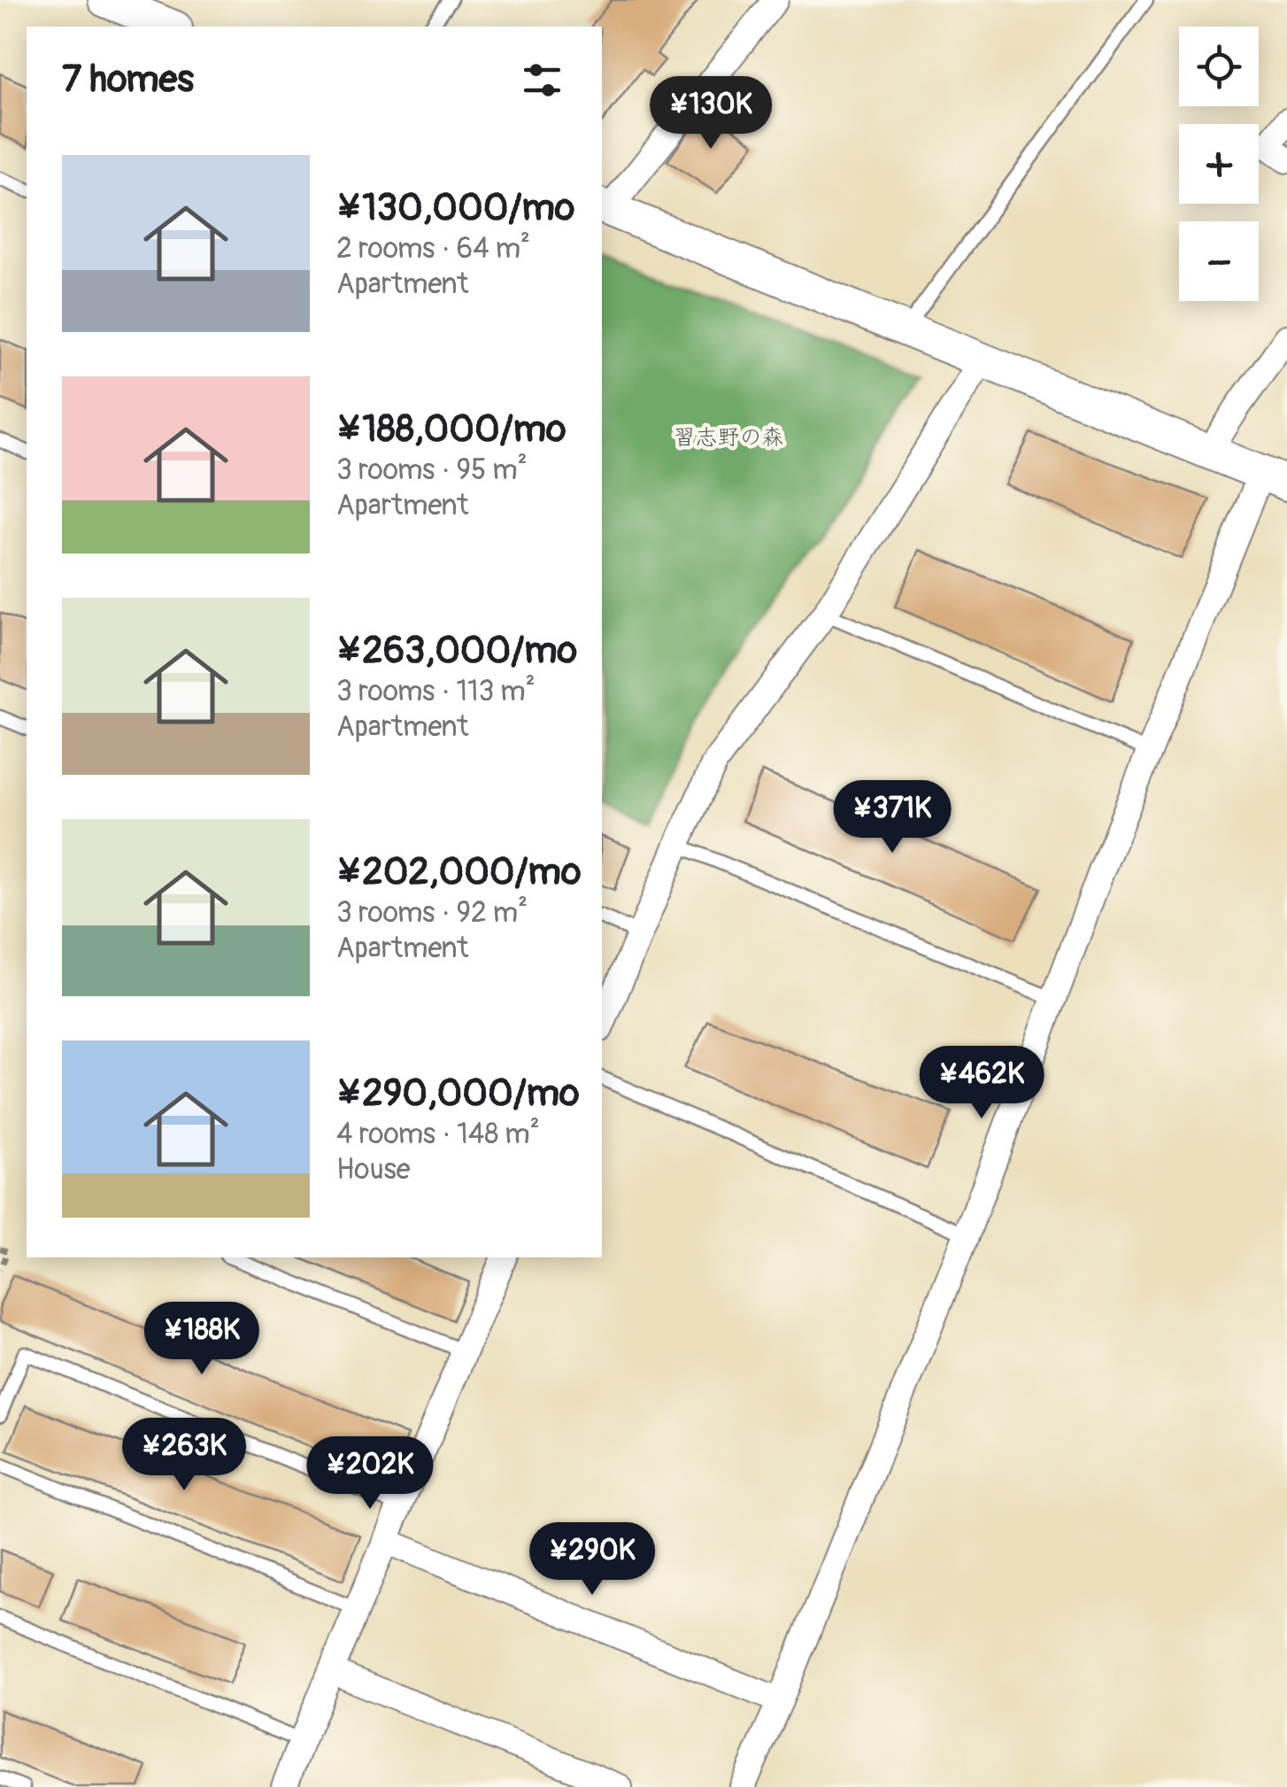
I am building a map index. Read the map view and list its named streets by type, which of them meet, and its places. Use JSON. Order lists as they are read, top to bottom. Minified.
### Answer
{"parks":["習志野の森"],"page":{"map_buttons":["+","−"],"heading":"7 homes","price":["¥130K","¥371K","¥462K","¥188K","¥263K","¥202K","¥290K"],"list":[{"name":"¥130,000/mo","note":"2 rooms · 64 m² · Apartment"},{"name":"¥188,000/mo","note":"3 rooms · 95 m² · Apartment"},{"name":"¥263,000/mo","note":"3 rooms · 113 m² · Apartment"},{"name":"¥202,000/mo","note":"3 rooms · 92 m² · Apartment"},{"name":"¥290,000/mo","note":"4 rooms · 148 m² · House"}]}}
